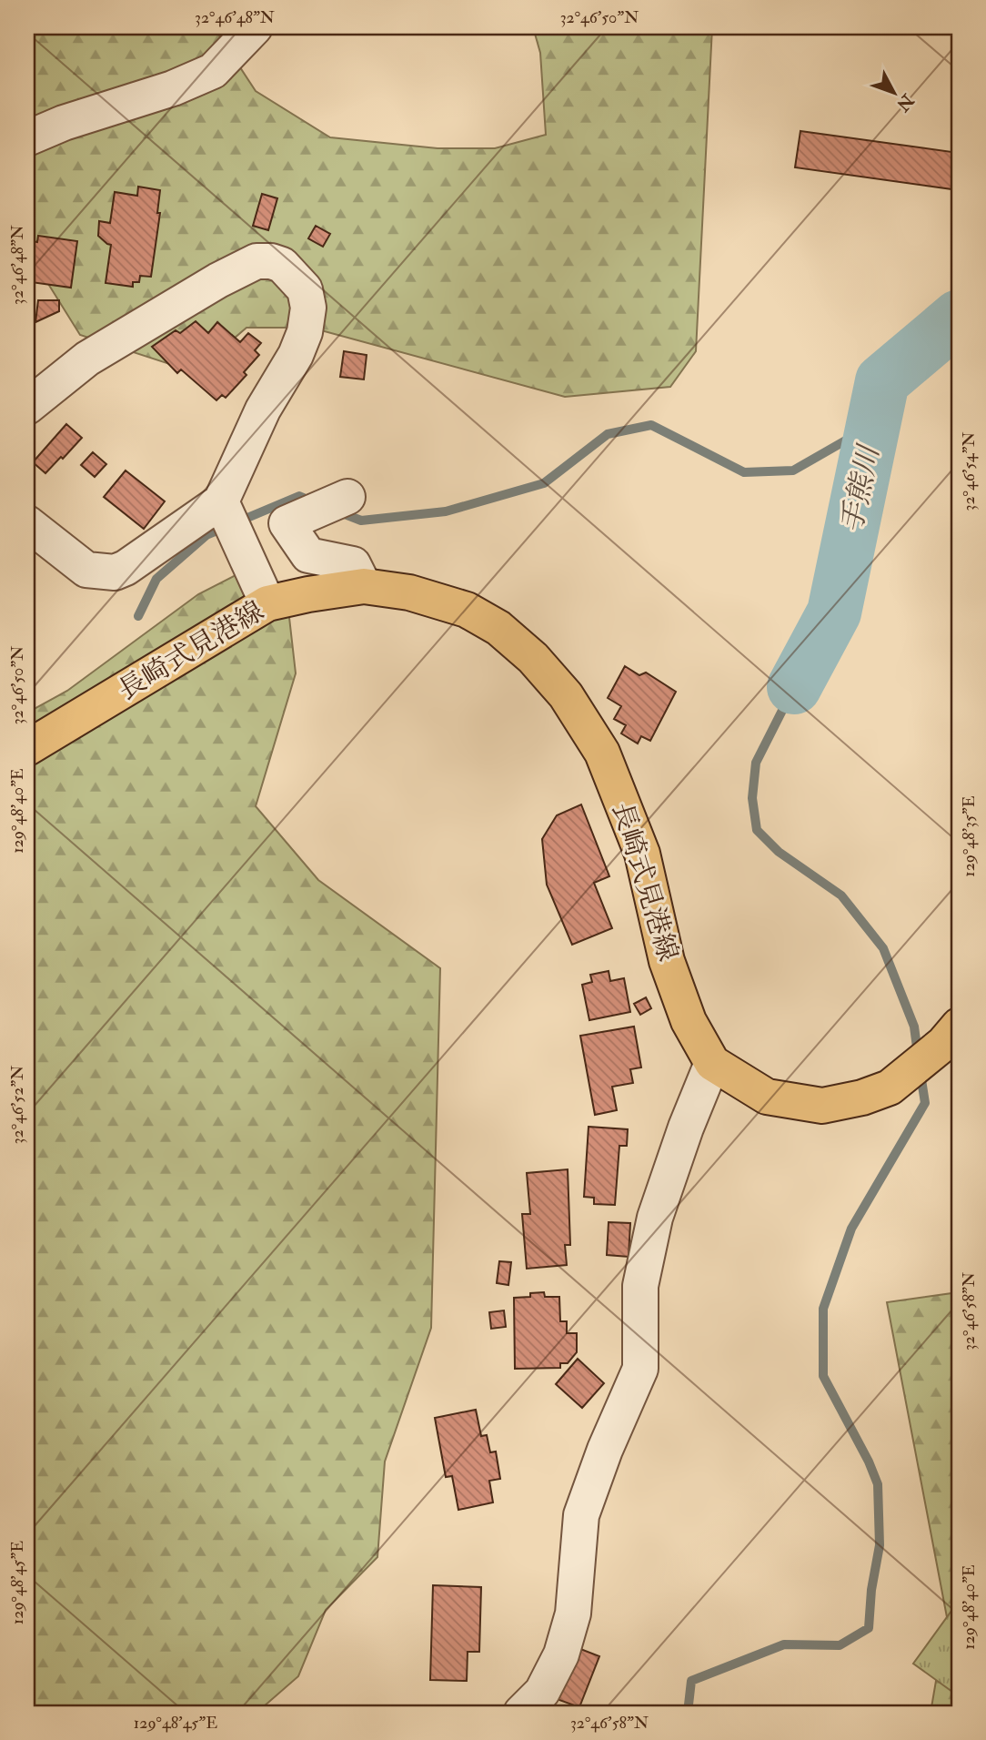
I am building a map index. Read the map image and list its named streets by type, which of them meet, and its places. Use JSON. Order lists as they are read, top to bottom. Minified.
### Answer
{"streets":{"main road":["長崎式見港線"]},"water":["手熊川"],"north":"bottom right","coordinates":["32°46'48\"N","32°46'50\"N","32°46'54\"N","129°48'40\"E","129°48'35\"E","32°46'52\"N","32°46'58\"N","129°48'45\"E"]}
